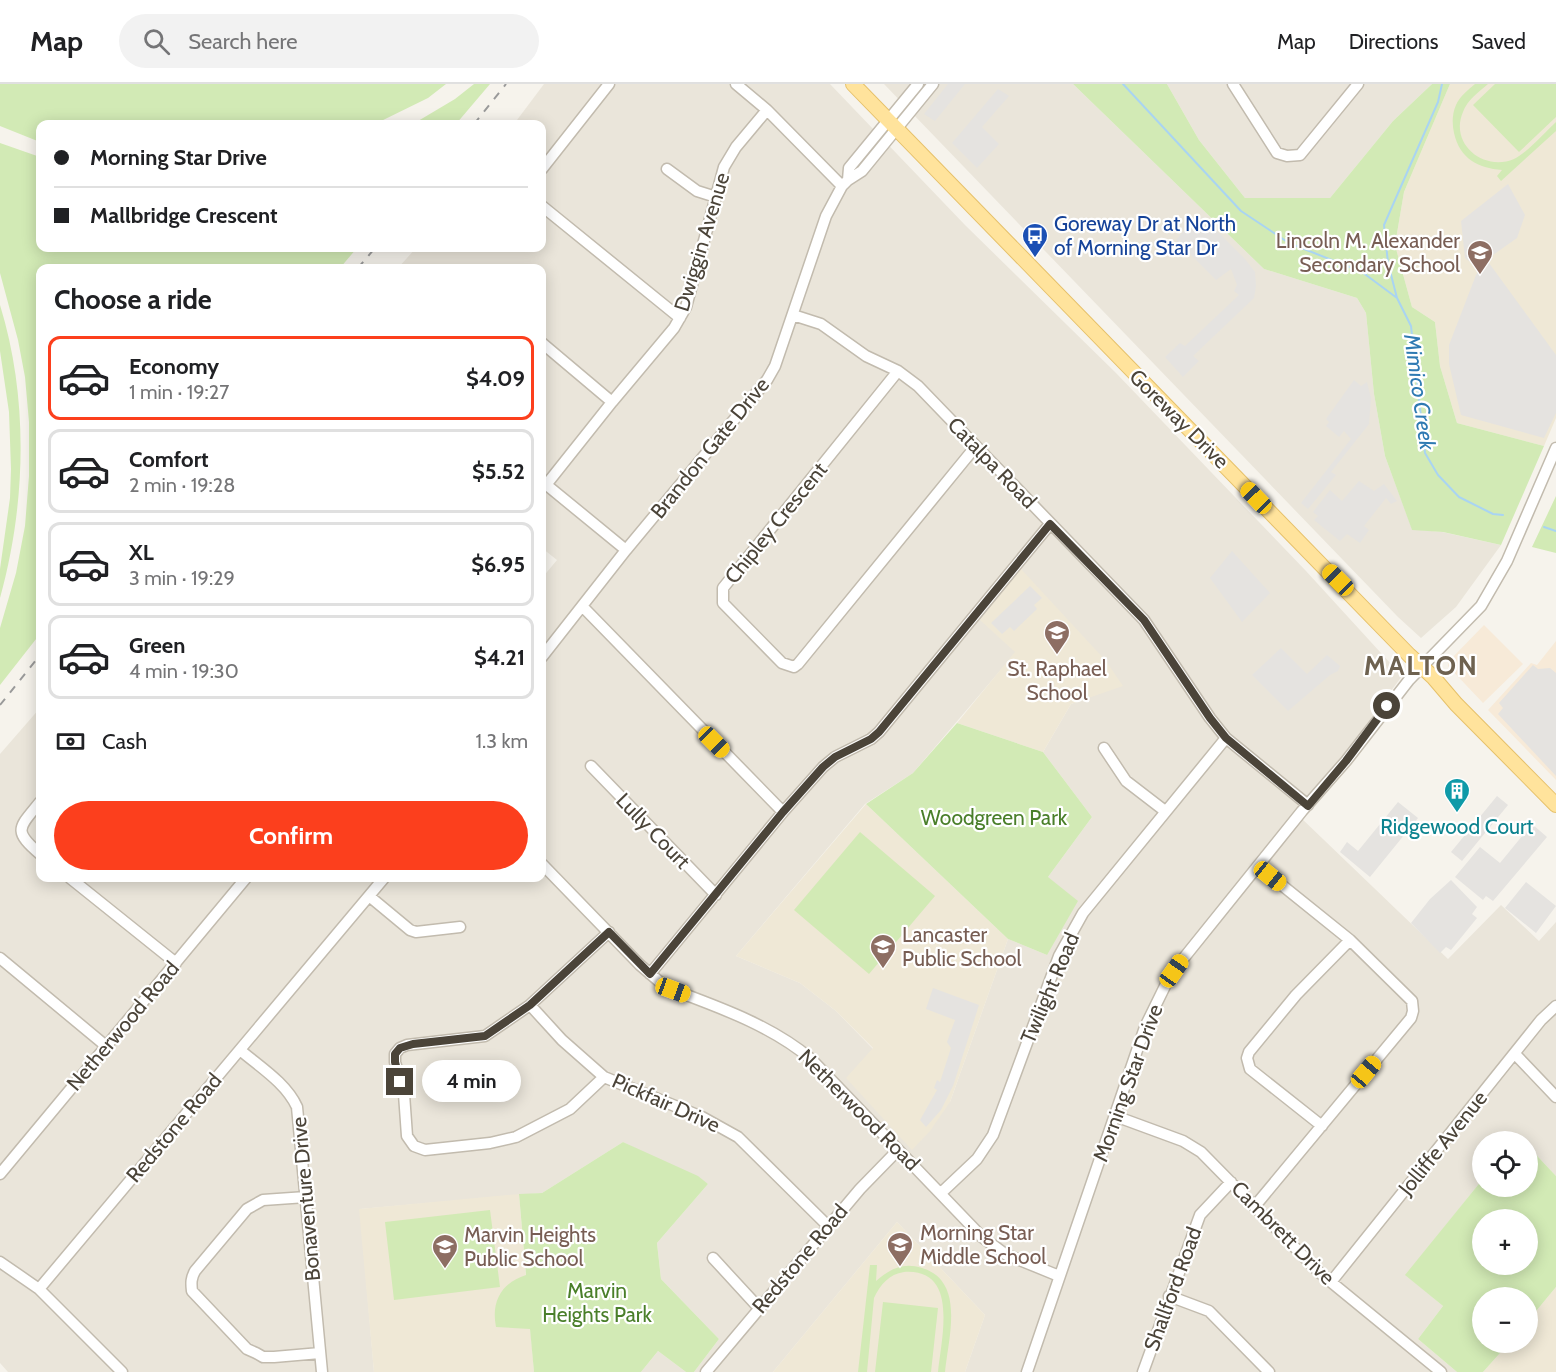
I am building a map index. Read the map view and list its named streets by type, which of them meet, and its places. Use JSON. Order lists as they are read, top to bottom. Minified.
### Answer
{"streets":{"main road":["Goreway Drive"],"street":["Dwiggin Avenue","Brandon Gate Drive","Catalpa Road","Chipley Crescent","Lully Court","Twilight Road","Netherwood Road","Morning Star Drive","Pickfair Drive","Redstone Road","Jolliffe Avenue","Bonaventure Drive","Cambrett Drive","Shallford Road"]},"crossings":[["Goreway Drive","Brandon Gate Drive"],["Goreway Drive","Morning Star Drive"],["Brandon Gate Drive","Catalpa Road"],["Catalpa Road","Chipley Crescent"],["Catalpa Road","Twilight Road"],["Catalpa Road","Morning Star Drive"],["Twilight Road","Netherwood Road"],["Netherwood Road","Morning Star Drive"],["Netherwood Road","Redstone Road"],["Morning Star Drive","Cambrett Drive"],["Pickfair Drive","Redstone Road"],["Redstone Road","Bonaventure Drive"],["Jolliffe Avenue","Cambrett Drive"],["Cambrett Drive","Shallford Road"]],"districts":["MALTON"],"water":["Mimico Creek"],"parks":["Woodgreen Park","Marvin Heights Park"],"places":{"bus stop":["Goreway Dr at North of Morning Star Dr"],"school or university":["Lincoln M. Alexander Secondary School","St. Raphael School","Lancaster Public School","Morning Star Middle School","Marvin Heights Public School"],"building":["Ridgewood Court"]},"page":{"header":"Map","search":"Search here","nav":["Map","Directions","Saved"],"banner":["Morning Star Drive","Mallbridge Crescent"],"heading":"Choose a ride","list":[{"name":"Economy","note":"1 min · 19:27","value":"$4.09"},{"name":"Comfort","note":"2 min · 19:28","value":"$5.52"},{"name":"XL","note":"3 min · 19:29","value":"$6.95"},{"name":"Green","note":"4 min · 19:30","value":"$4.21"}],"pay":["Cash","1.3 km"],"buttons":"Confirm","bubble":"4 min","map_buttons":["+","−"]}}
